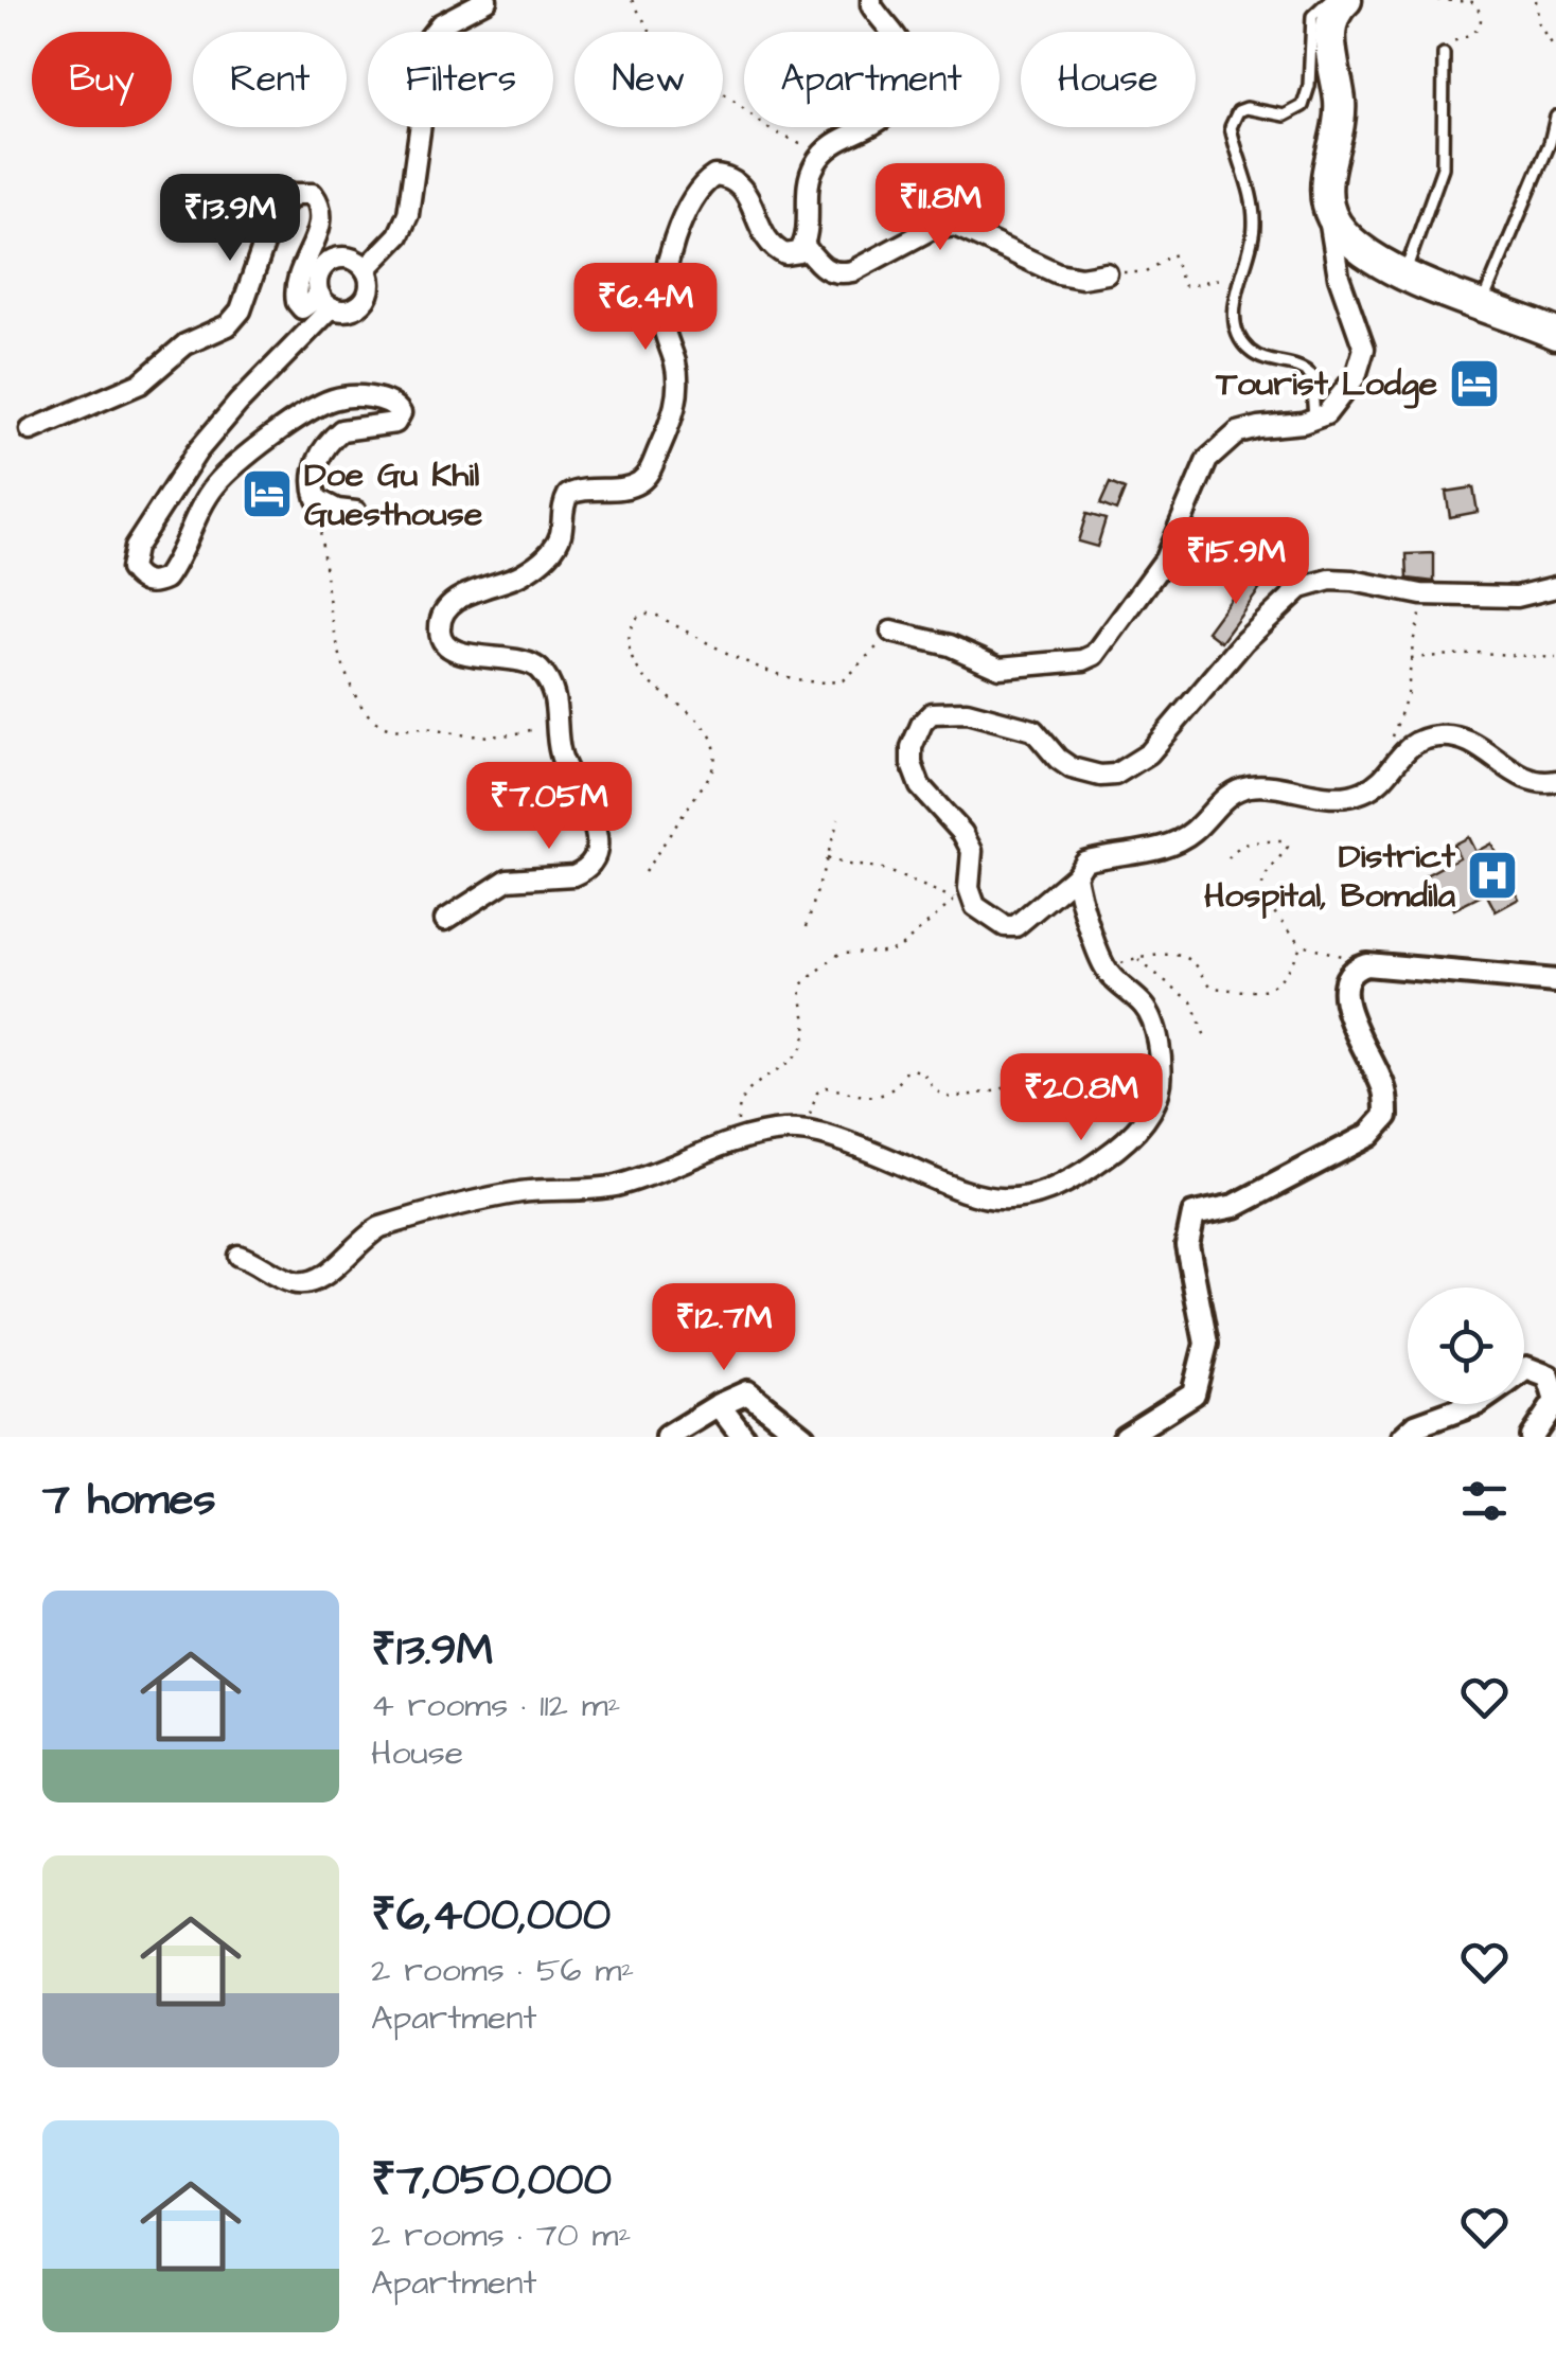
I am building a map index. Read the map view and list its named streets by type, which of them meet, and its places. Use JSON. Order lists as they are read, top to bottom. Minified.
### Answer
{"places":{"hotel":["Tourist Lodge","Doe Gu Khil Guesthouse"],"hospital":["District Hospital, Bomdila"]},"page":{"chip":["Buy","Rent","Filters","New","Apartment","House"],"price":["₹11.8M","₹13.9M","₹6.4M","₹15.9M","₹7.05M","₹20.8M","₹12.7M"],"heading":"7 homes","list":[{"name":"₹13.9M","note":"4 rooms · 112 m² · House"},{"name":"₹6,400,000","note":"2 rooms · 56 m² · Apartment"},{"name":"₹7,050,000","note":"2 rooms · 70 m² · Apartment"}]}}
